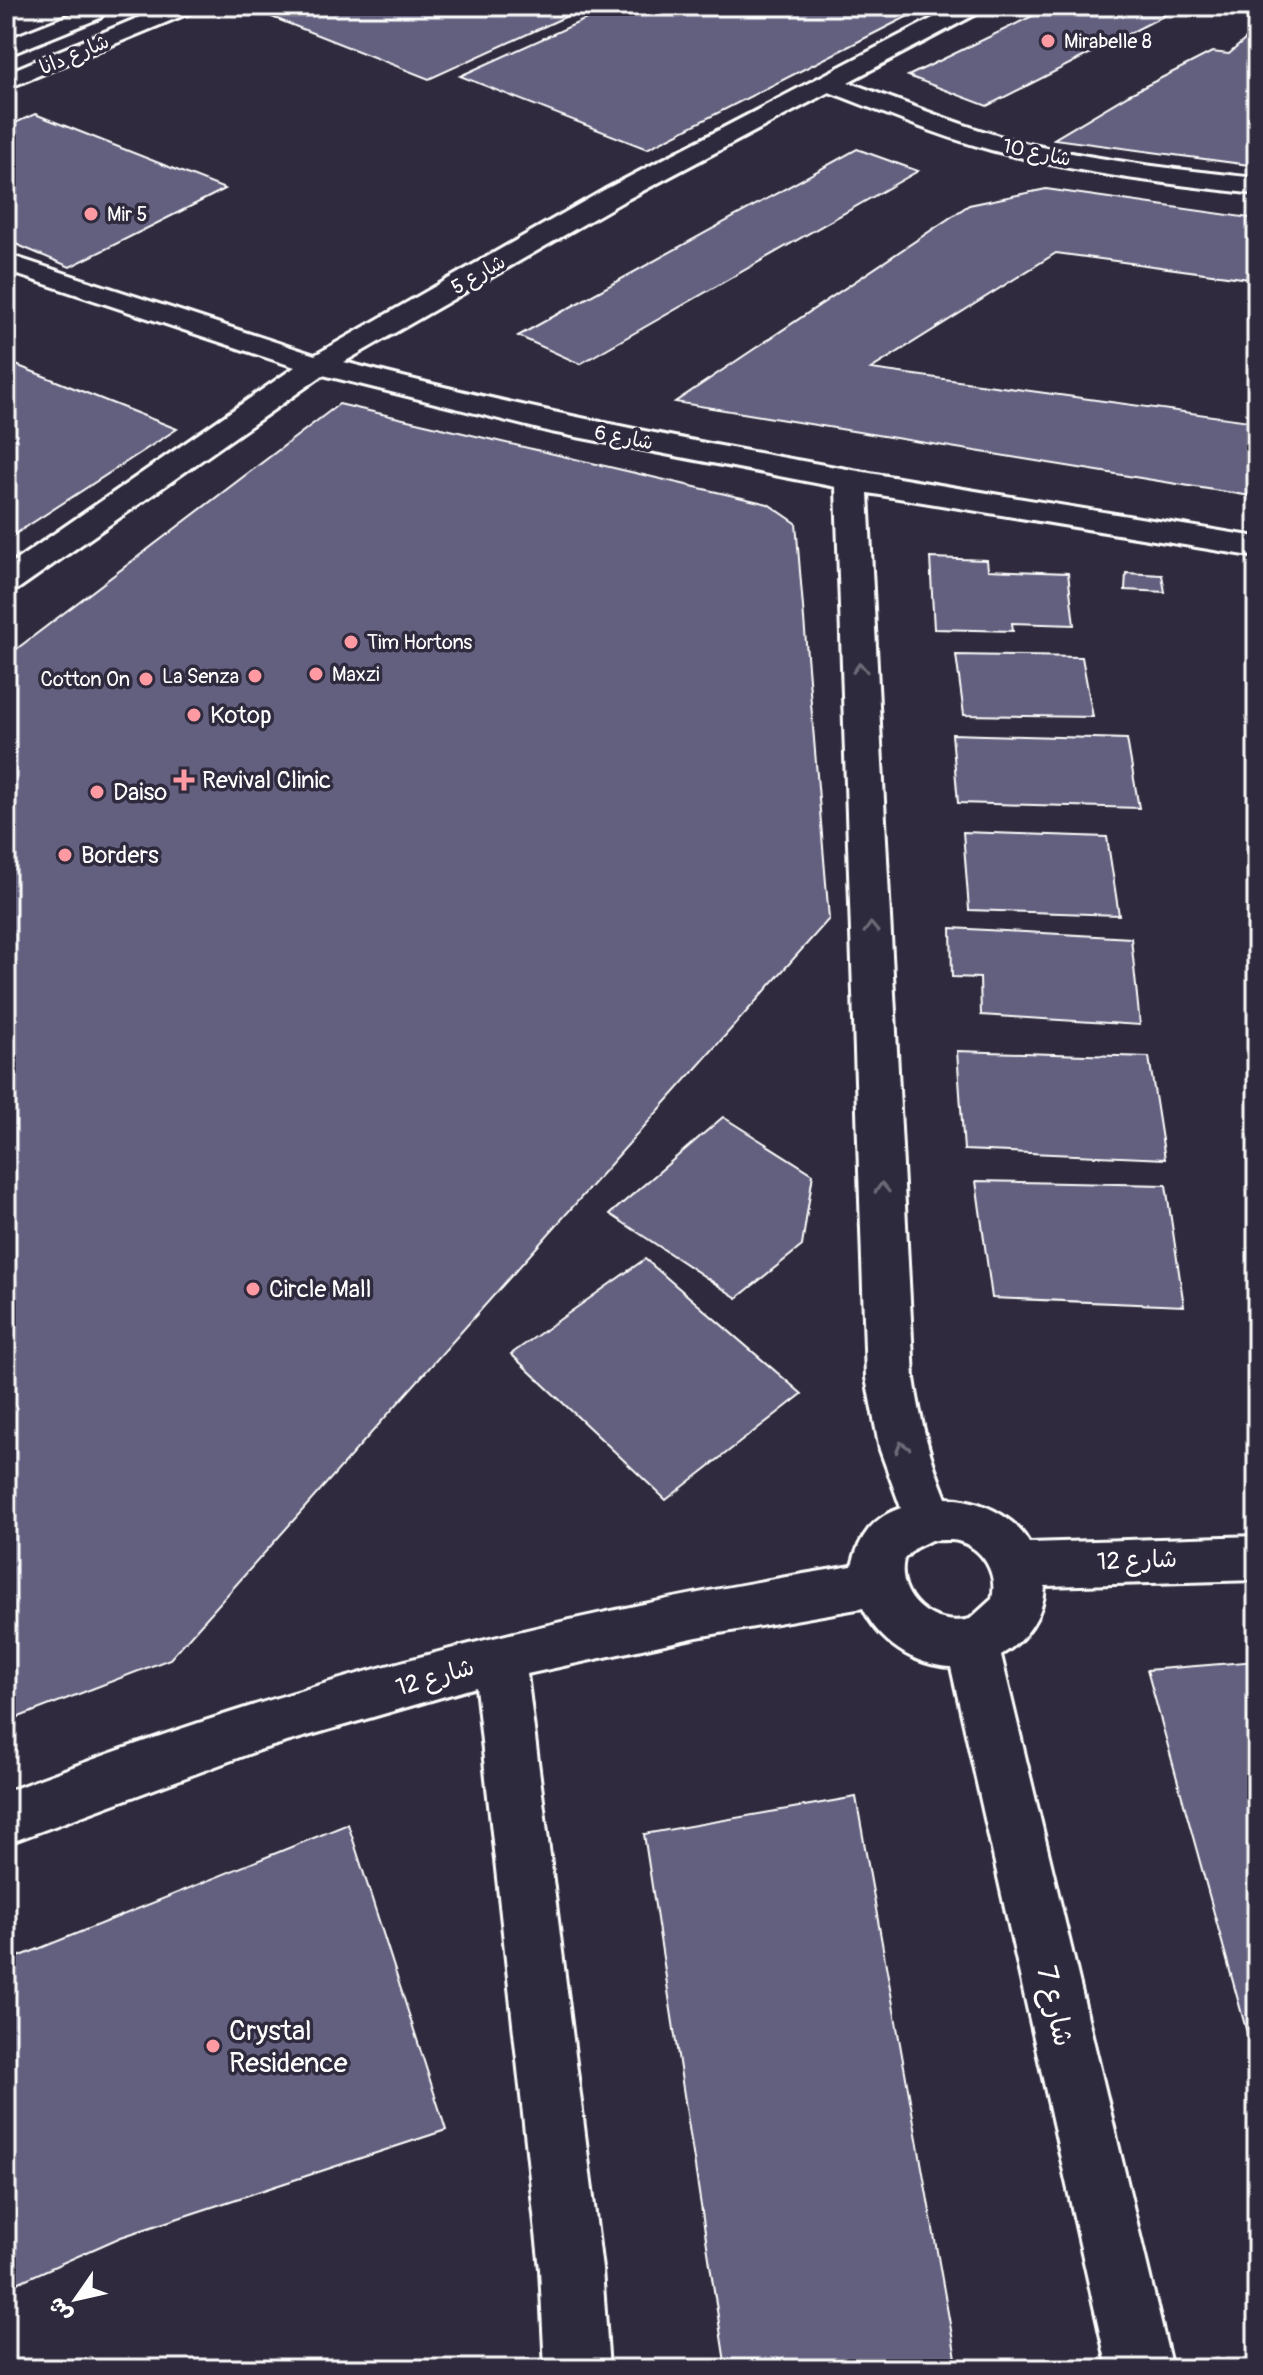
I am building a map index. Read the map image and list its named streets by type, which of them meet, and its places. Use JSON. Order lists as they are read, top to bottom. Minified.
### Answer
{"streets":{"street":["شارع دانا","شارع 10","شارع 5","شارع 6","شارع 12","شارع 7"]},"crossings":[["شارع 10","شارع 5"],["شارع 5","شارع 6"],["شارع 12","شارع 7"]],"places":{"other":["Mirabelle 8","Mir 5","Tim Hortons","Maxzi","La Senza","Cotton On","Kotop","Daiso","Borders","Circle Mall","Crystal Residence"],"health":["Revival Clinic"]},"north":"bottom left"}
